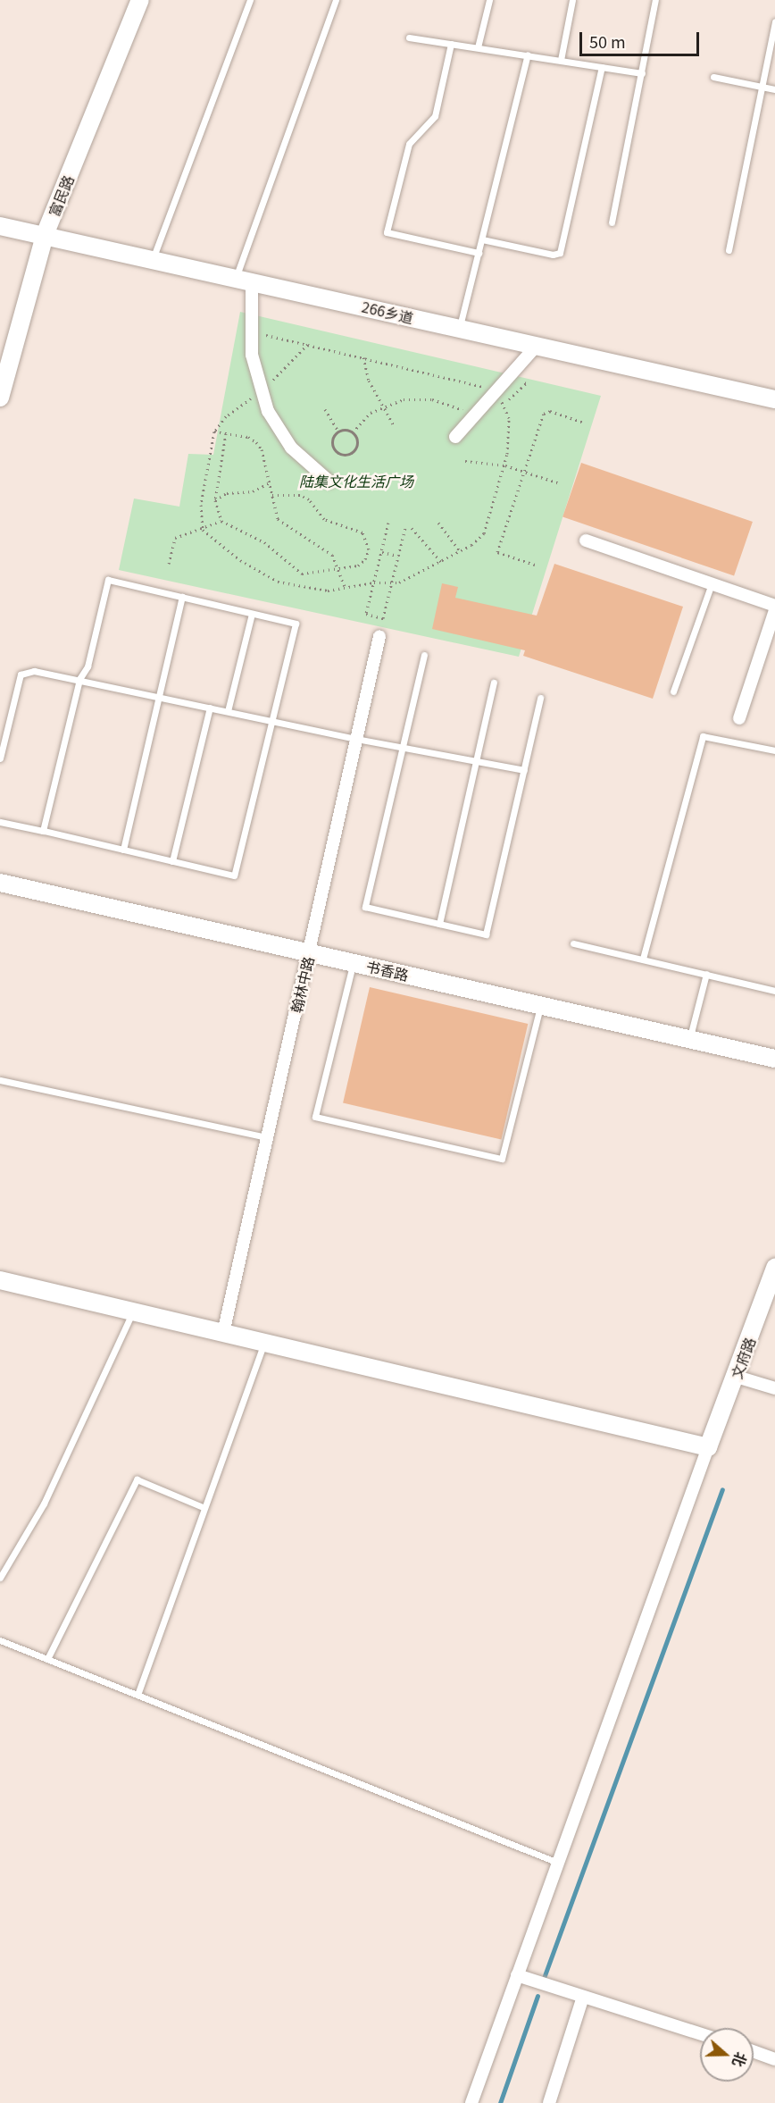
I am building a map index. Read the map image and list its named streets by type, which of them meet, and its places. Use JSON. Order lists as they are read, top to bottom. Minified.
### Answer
{"streets":{"street":["富民路","266乡道","书香路","翰林中路","文府路"]},"crossings":[["富民路","266乡道"],["书香路","翰林中路"]],"parks":["陆集文化生活广场"],"scale_bar":"50 m","north":"right"}
